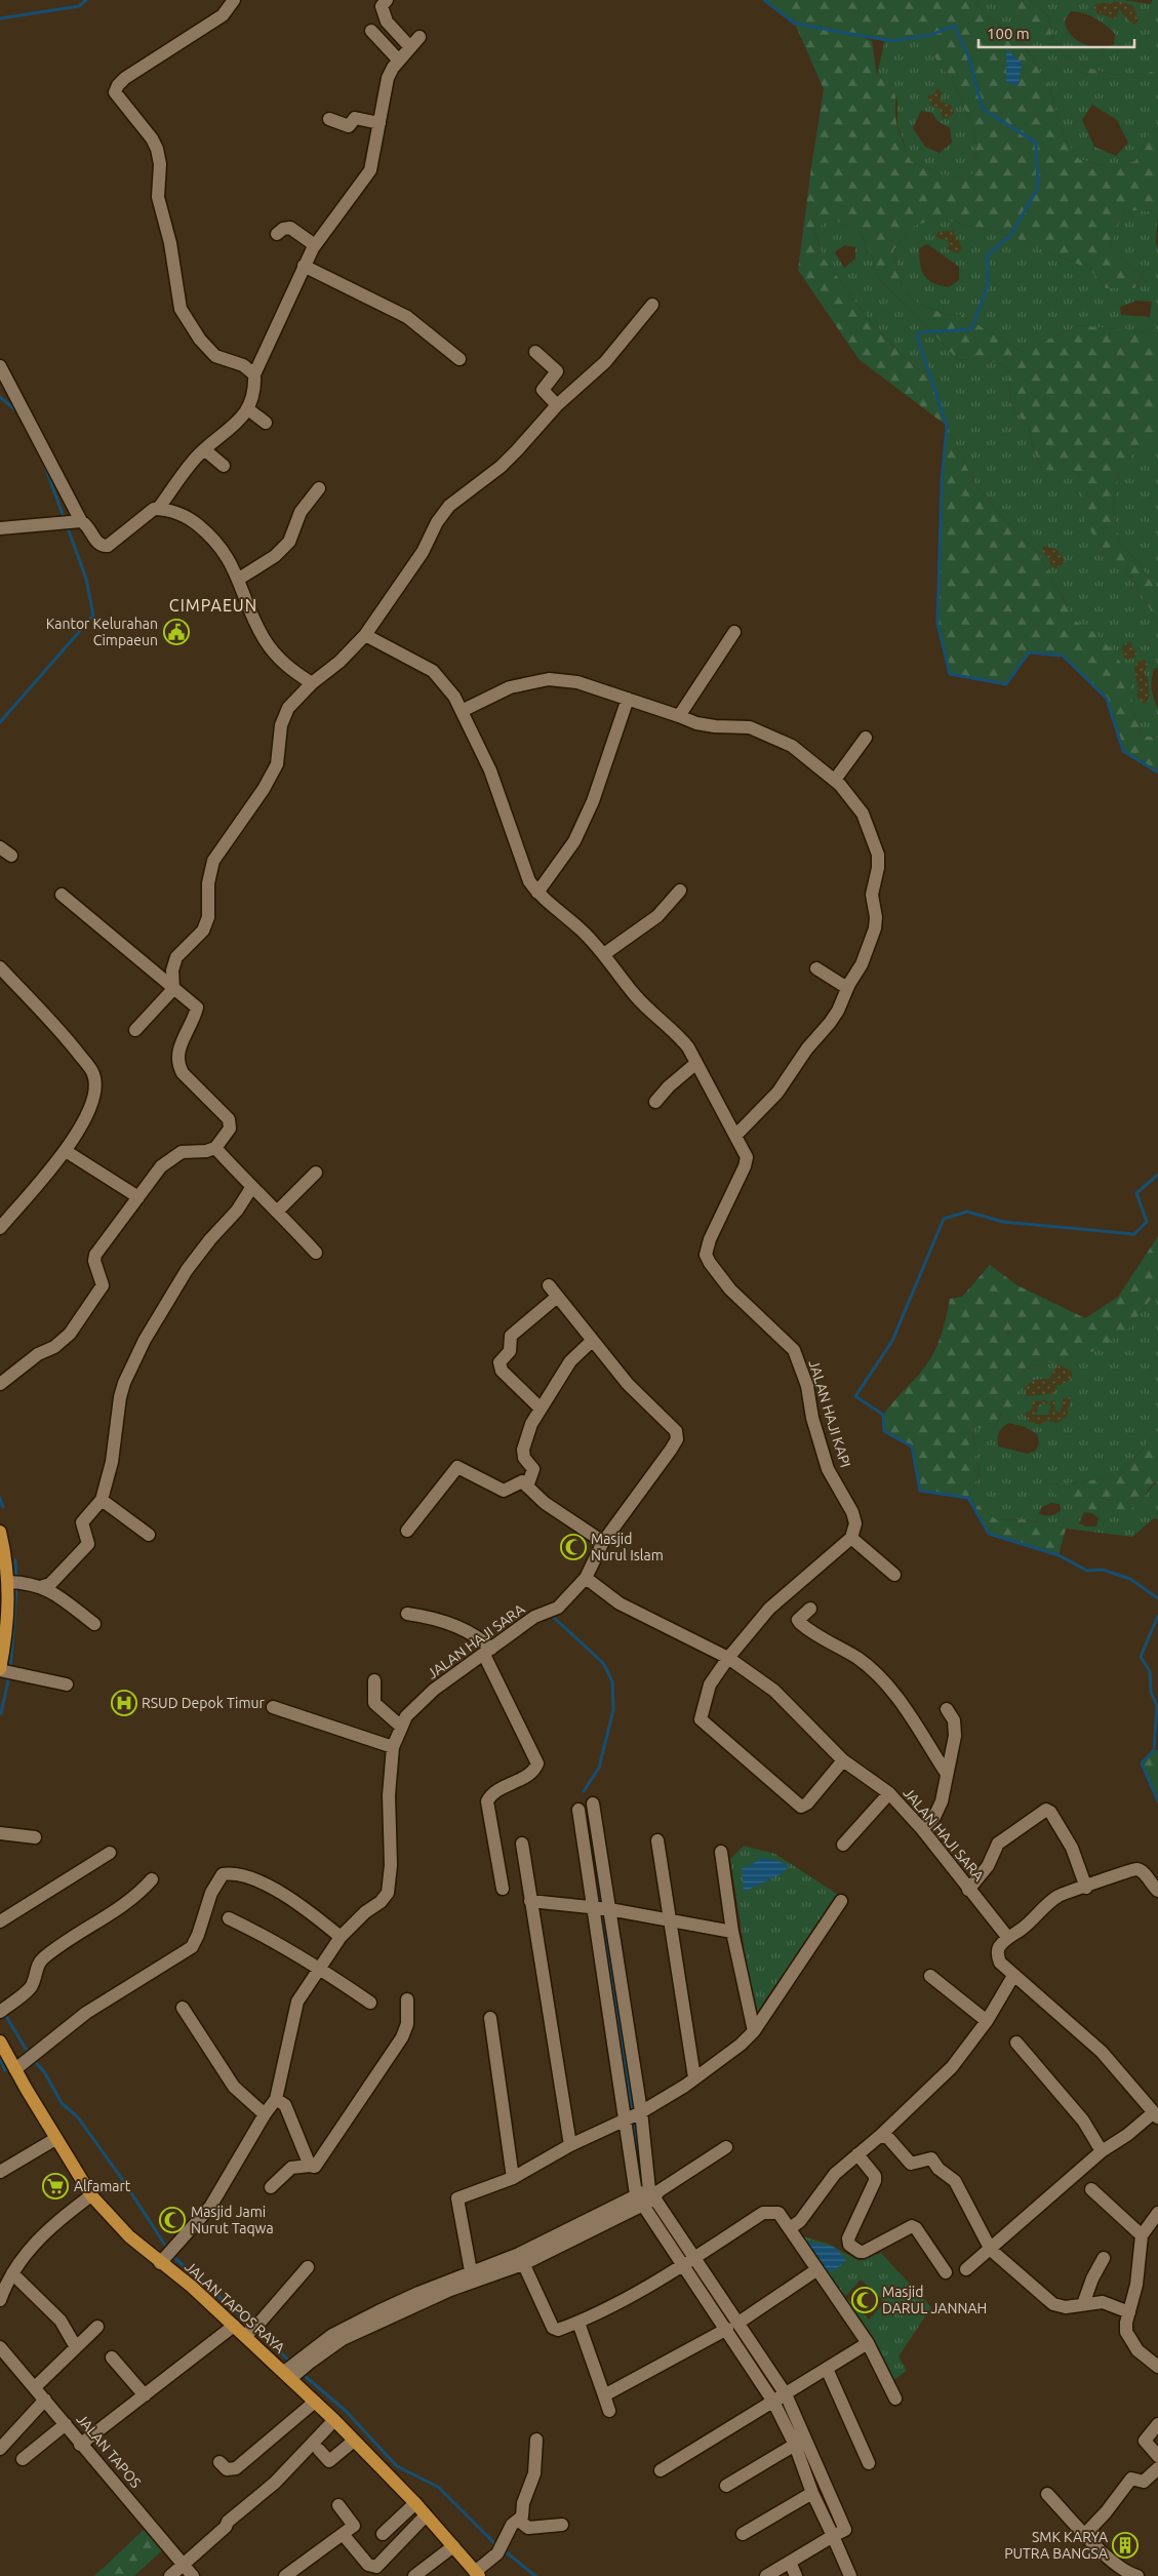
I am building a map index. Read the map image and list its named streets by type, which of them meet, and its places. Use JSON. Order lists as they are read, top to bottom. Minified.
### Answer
{"streets":{"main road":["JALAN TAPOS RAYA"],"street":["JALAN HAJI KAPI","JALAN HAJI SARA","JALAN TAPOS"]},"crossings":[["JALAN HAJI SARA","JALAN TAPOS RAYA"]],"districts":["CIMPAEUN"],"places":{"public building":["Kantor Kelurahan Cimpaeun"],"mosque":["Masjid Nurul Islam","Masjid Jami Nurut Taqwa","Masjid DARUL JANNAH"],"hospital":["RSUD Depok Timur"],"supermarket":["Alfamart"],"building":["SMK KARYA PUTRA BANGSA"]},"scale_bar":"100 m"}
